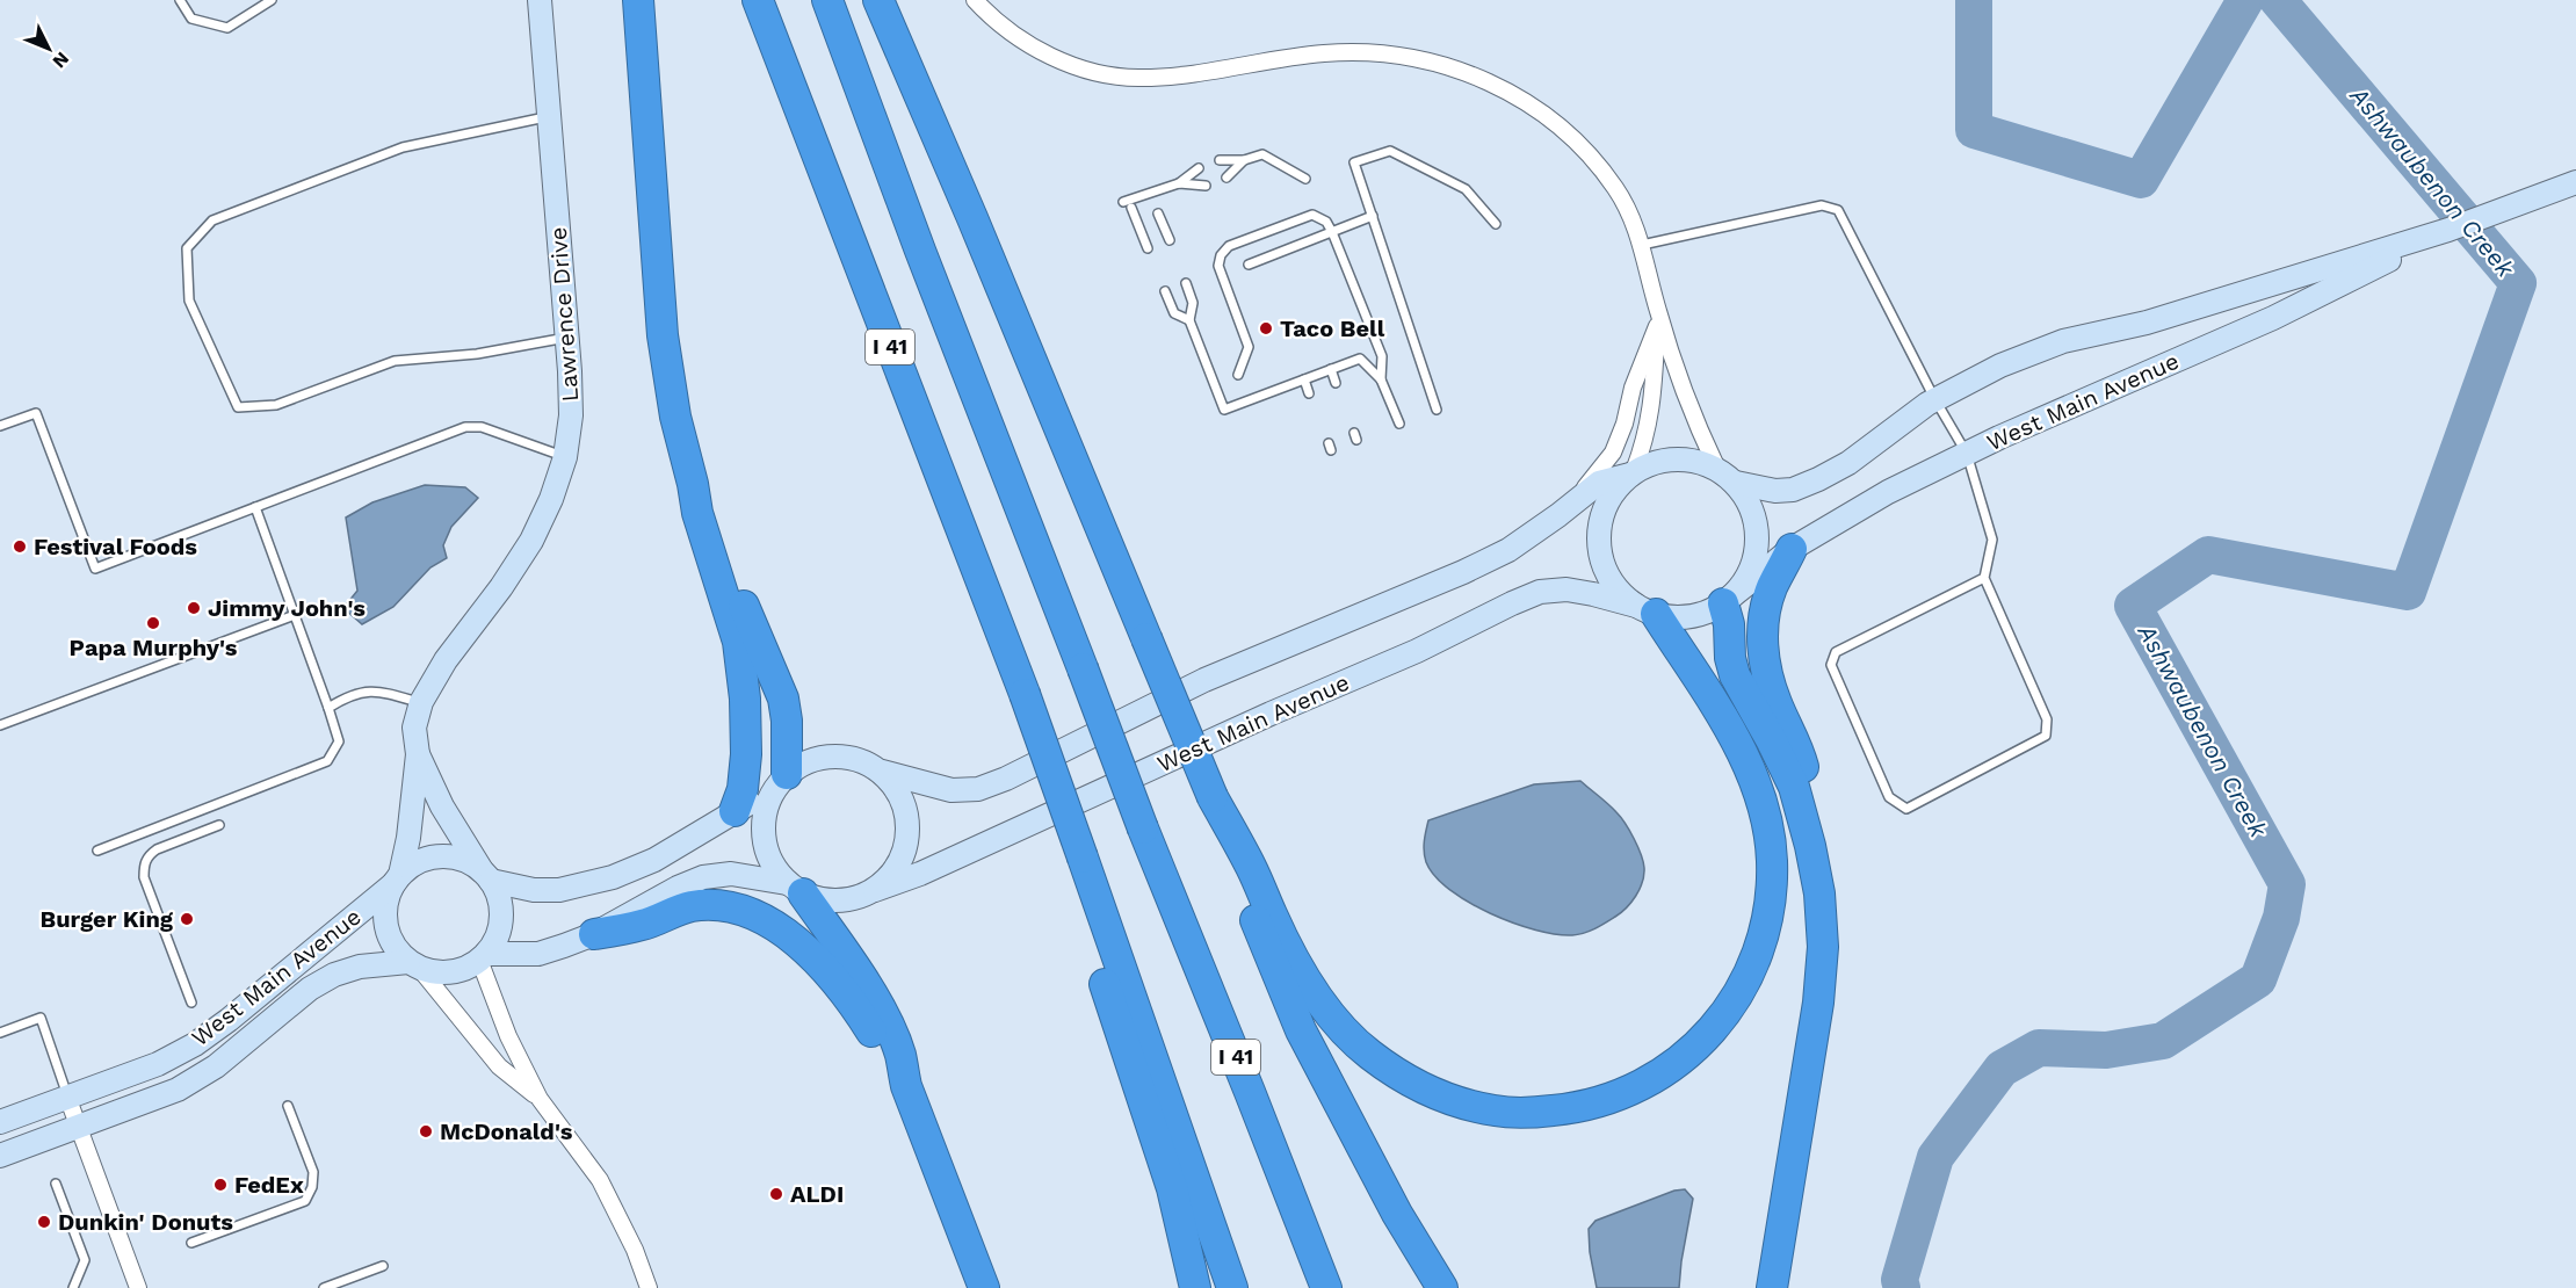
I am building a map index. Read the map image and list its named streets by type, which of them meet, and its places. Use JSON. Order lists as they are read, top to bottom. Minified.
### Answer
{"streets":{"highway":["I 41"],"main road":["Lawrence Drive","West Main Avenue"]},"crossings":[["Lawrence Drive","West Main Avenue"]],"water":["Ashwaubenon Creek"],"places":["Taco Bell","Festival Foods","Jimmy John's","Papa Murphy's","Burger King","McDonald's","FedEx","ALDI","Dunkin' Donuts"],"north":"bottom right"}
